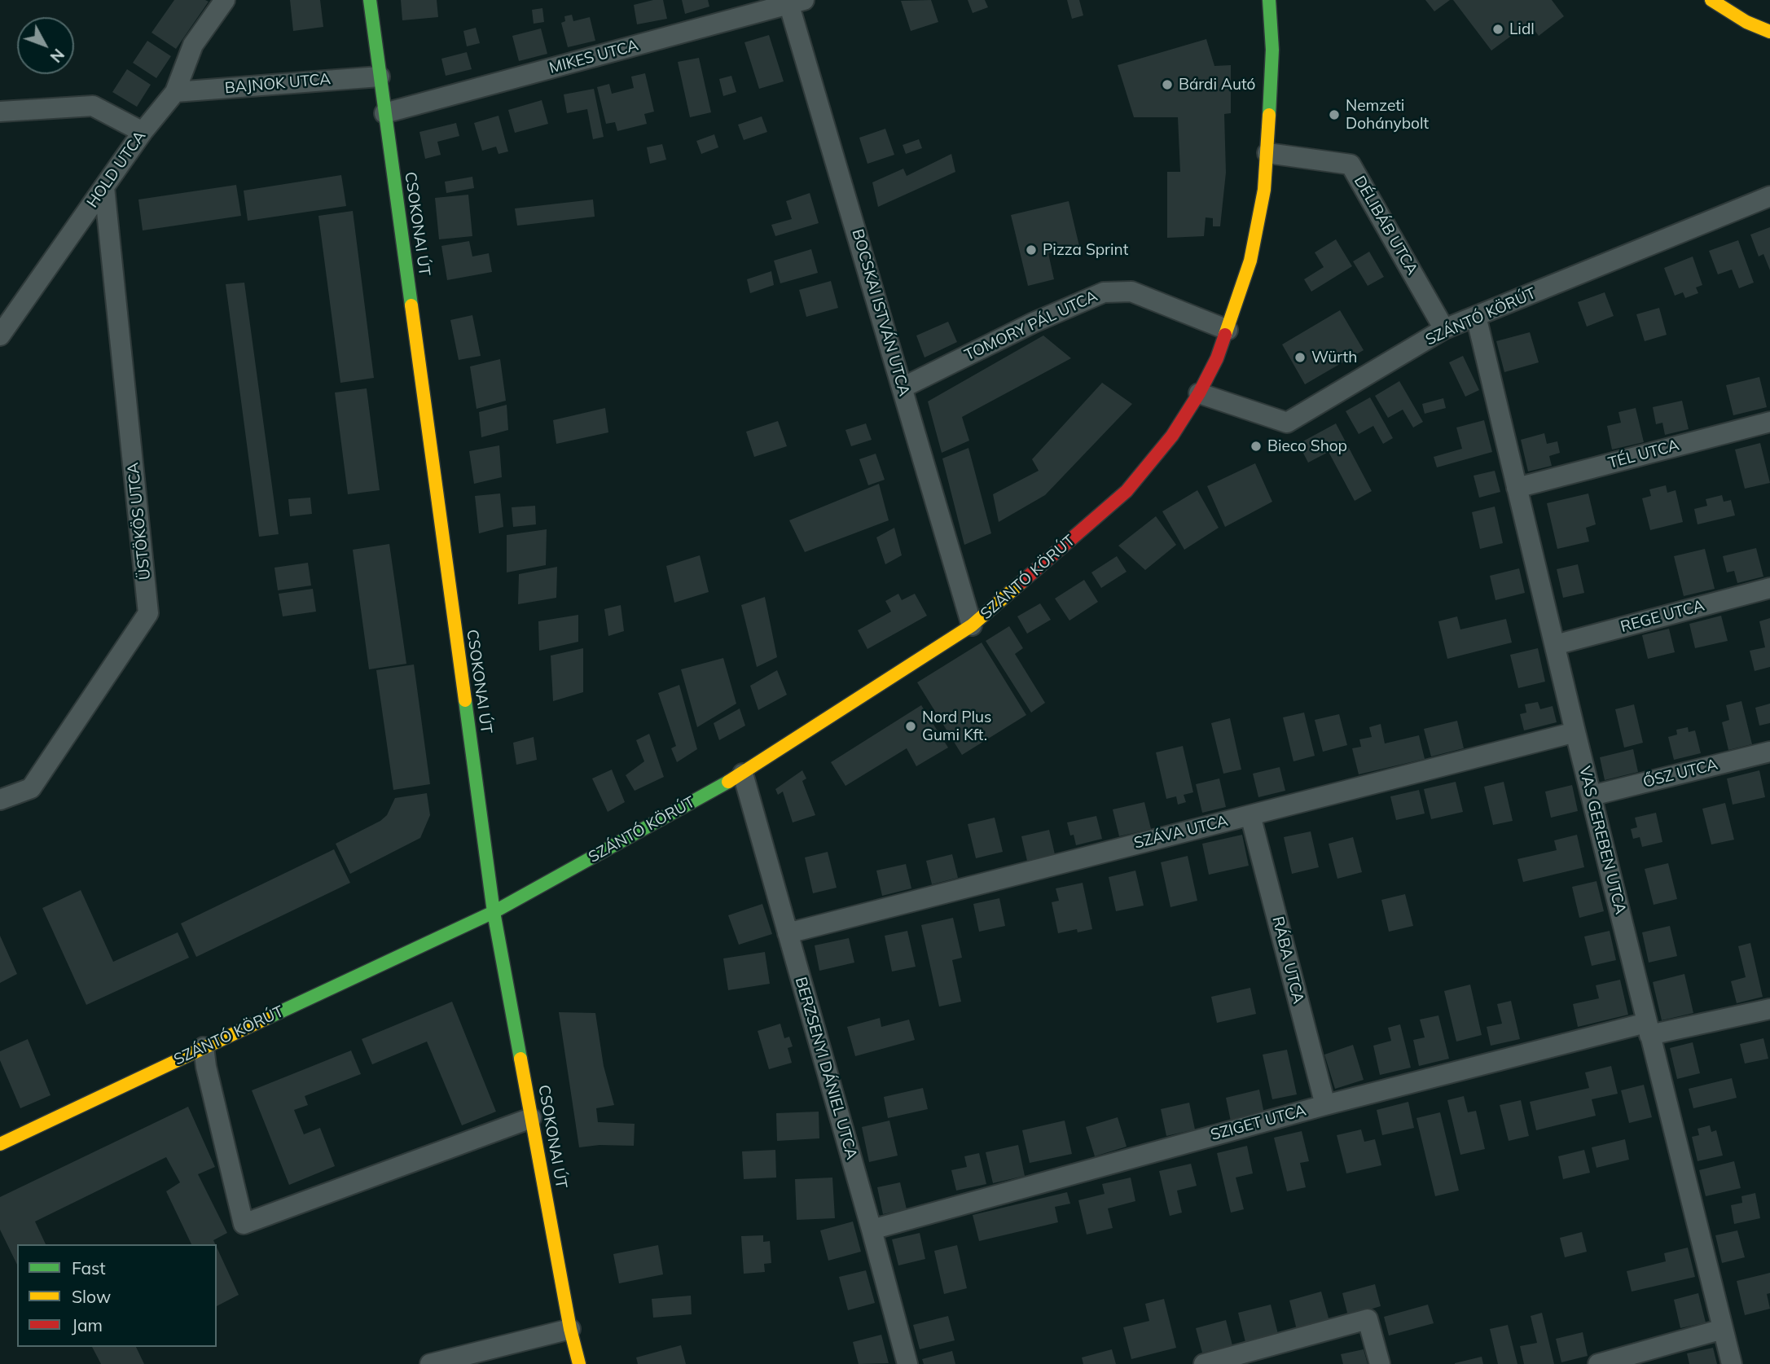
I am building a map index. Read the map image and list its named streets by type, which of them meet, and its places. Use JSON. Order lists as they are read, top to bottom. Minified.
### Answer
{"streets":{"street":["MIKES UTCA","BAJNOK UTCA","HOLD UTCA","CSOKONAI ÚT","DÉLIBÁB UTCA","BOCSKAI ISTVÁN UTCA","SZÁNTÓ KÖRÚT","TOMORY PÁL UTCA","TÉL UTCA","ÜSTÖKÖS UTCA","REGE UTCA","ŐSZ UTCA","SZÁVA UTCA","VAS GEREBEN UTCA","RÁBA UTCA","BERZSENYI DÁNIEL UTCA","SZIGET UTCA"]},"crossings":[["MIKES UTCA","CSOKONAI ÚT"],["MIKES UTCA","BOCSKAI ISTVÁN UTCA"],["BAJNOK UTCA","HOLD UTCA"],["BAJNOK UTCA","CSOKONAI ÚT"],["HOLD UTCA","ÜSTÖKÖS UTCA"],["CSOKONAI ÚT","SZÁNTÓ KÖRÚT"],["DÉLIBÁB UTCA","SZÁNTÓ KÖRÚT"],["BOCSKAI ISTVÁN UTCA","SZÁNTÓ KÖRÚT"],["BOCSKAI ISTVÁN UTCA","TOMORY PÁL UTCA"],["SZÁNTÓ KÖRÚT","TOMORY PÁL UTCA"],["SZÁNTÓ KÖRÚT","VAS GEREBEN UTCA"],["SZÁNTÓ KÖRÚT","BERZSENYI DÁNIEL UTCA"],["TÉL UTCA","VAS GEREBEN UTCA"],["REGE UTCA","VAS GEREBEN UTCA"],["ŐSZ UTCA","VAS GEREBEN UTCA"],["SZÁVA UTCA","VAS GEREBEN UTCA"],["SZÁVA UTCA","RÁBA UTCA"],["SZÁVA UTCA","BERZSENYI DÁNIEL UTCA"],["VAS GEREBEN UTCA","SZIGET UTCA"],["RÁBA UTCA","SZIGET UTCA"],["BERZSENYI DÁNIEL UTCA","SZIGET UTCA"]],"places":["Lidl","Bárdi Autó","Nemzeti Dohánybolt","Pizza Sprint","Würth","Bieco Shop","Nord Plus Gumi Kft."],"legend":["Fast","Slow","Jam"],"north":"bottom right"}
